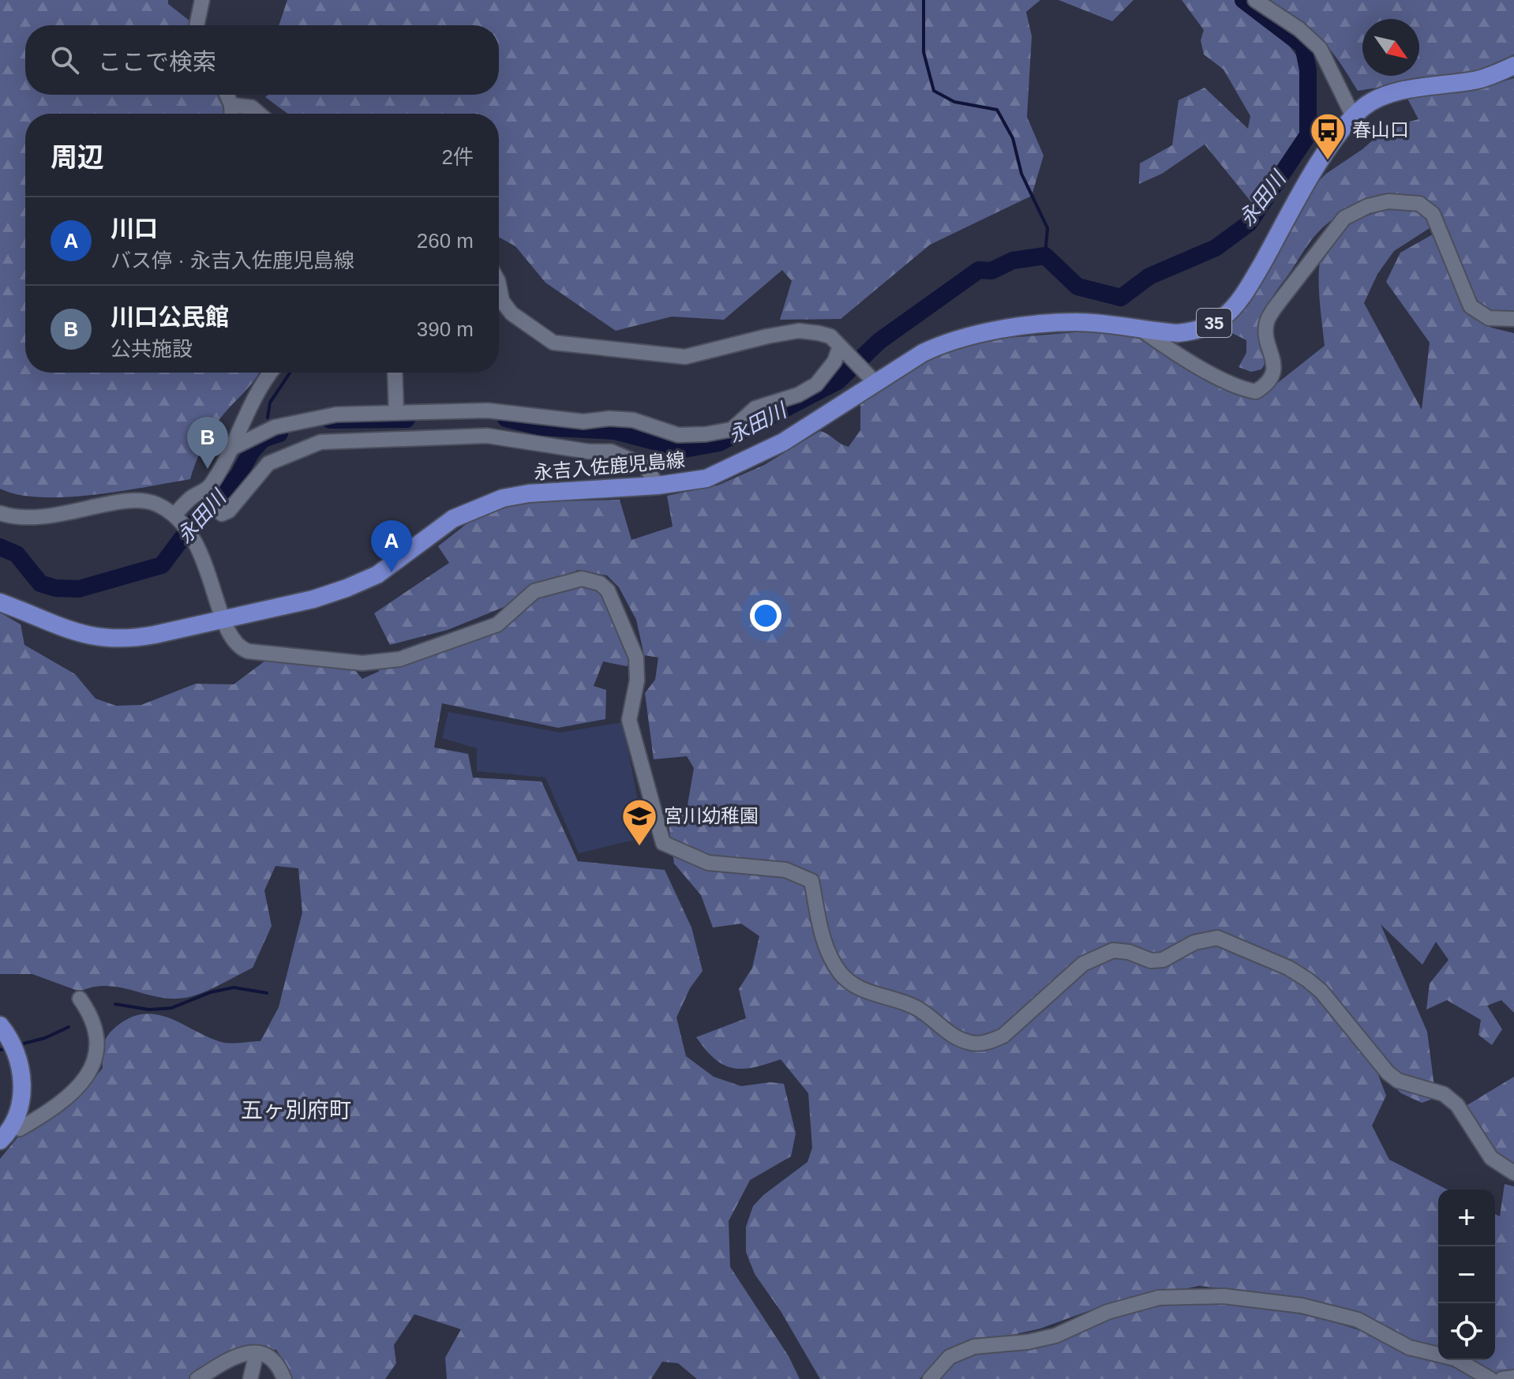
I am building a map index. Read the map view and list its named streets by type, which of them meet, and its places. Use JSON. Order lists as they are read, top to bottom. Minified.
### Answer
{"streets":{"main road":["35","永吉入佐鹿児島線"]},"districts":["五ヶ別府町"],"water":["永田川"],"places":{"bus stop":["春山口"],"school or university":["宮川幼稚園"]},"north":"bottom right","page":{"search":"ここで検索","heading":["周辺","2件"],"list":[{"mark":"A","name":"川口","note":"バス停 · 永吉入佐鹿児島線","value":"260 m"},{"mark":"B","name":"川口公民館","note":"公共施設","value":"390 m"}],"pins":["B","A"],"map_buttons":["+","−"]}}
